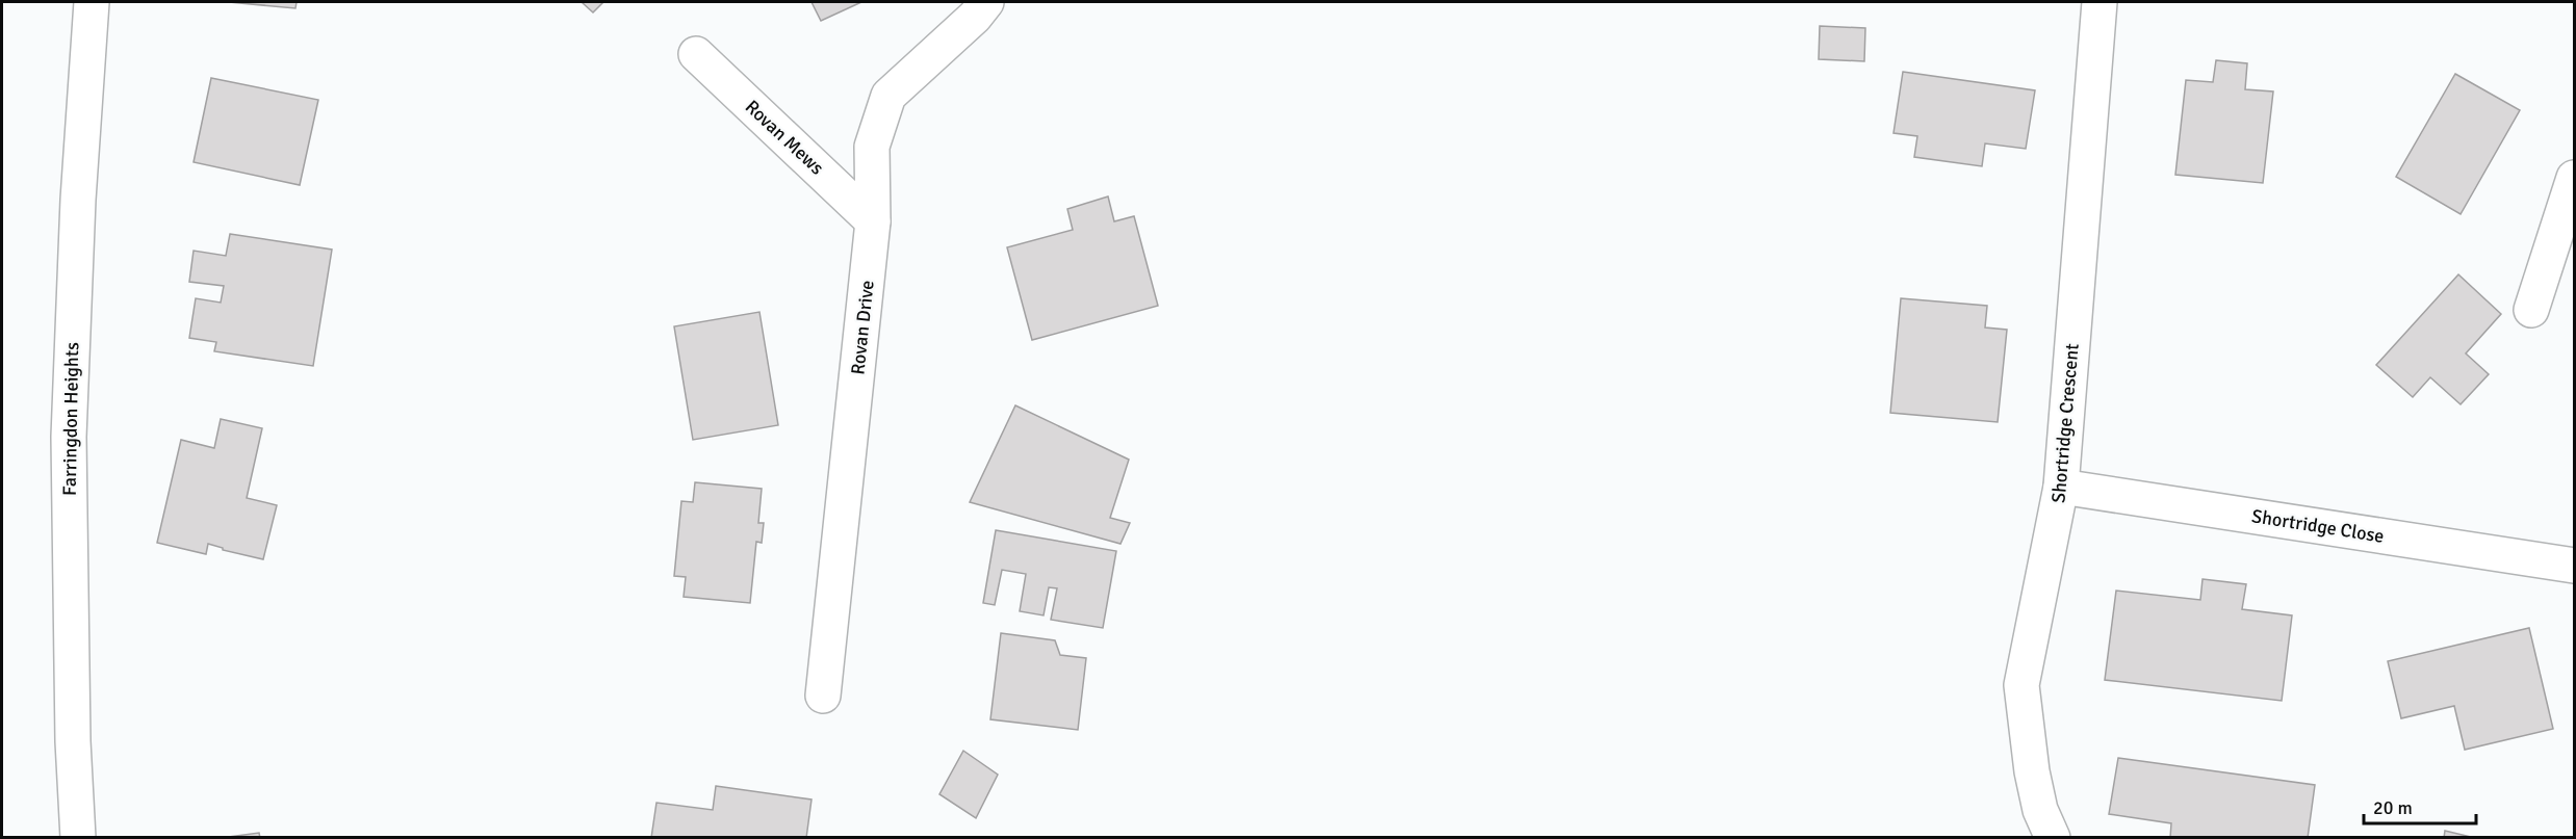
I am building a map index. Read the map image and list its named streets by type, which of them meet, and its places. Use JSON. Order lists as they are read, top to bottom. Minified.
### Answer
{"streets":{"street":["Rovan Mews","Rovan Drive","Farringdon Heights","Shortridge Crescent","Shortridge Close"]},"crossings":[["Rovan Mews","Rovan Drive"],["Shortridge Crescent","Shortridge Close"]],"scale_bar":"20 m"}
